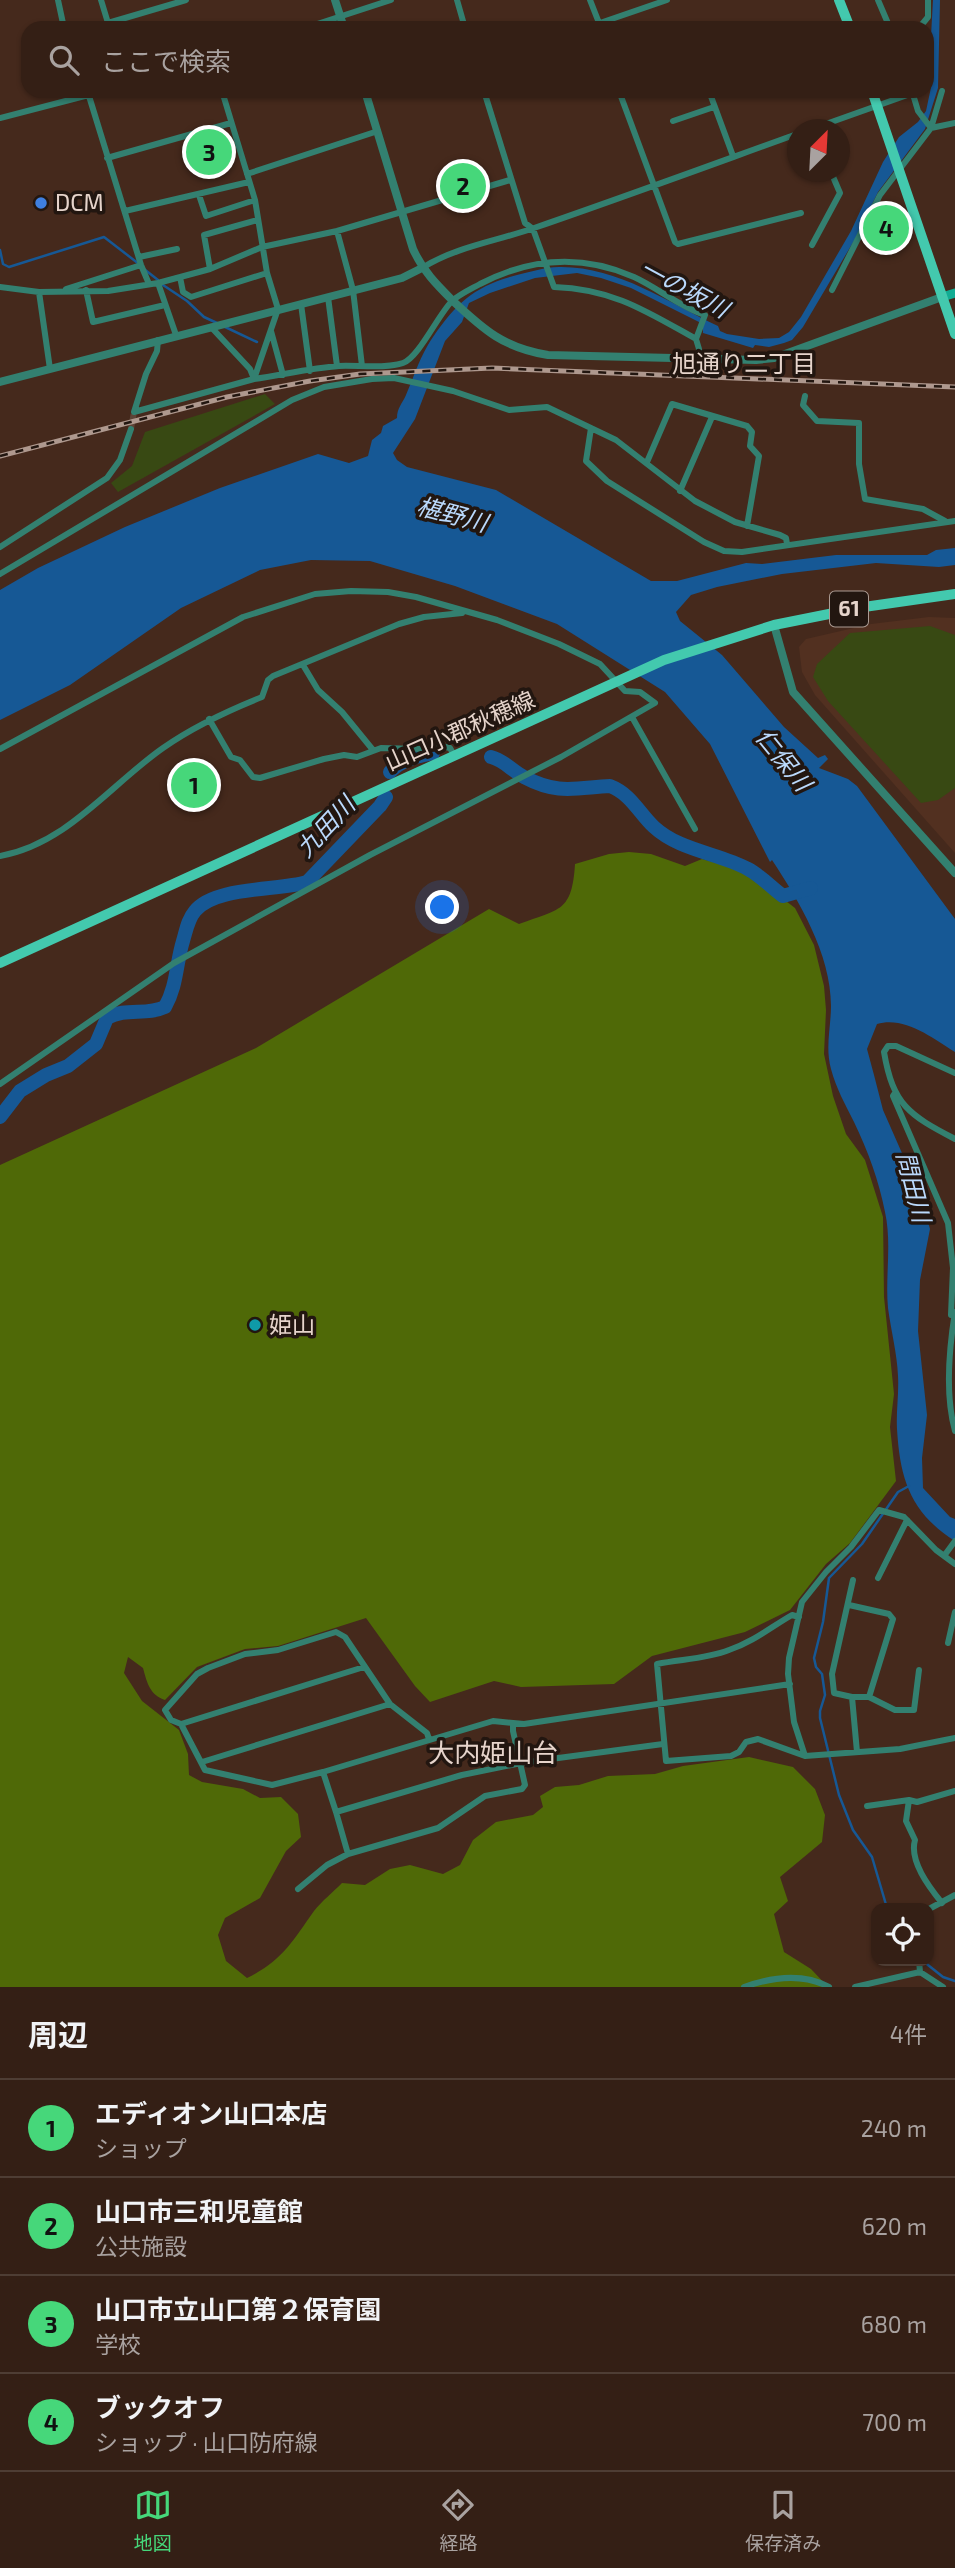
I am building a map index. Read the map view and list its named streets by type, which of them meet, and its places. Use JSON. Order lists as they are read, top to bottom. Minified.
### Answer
{"streets":{"main road":["61","山口小郡秋穂線"]},"districts":["旭通り二丁目","大内姫山台"],"water":["一の坂川","椹野川","仁保川","九田川","問田川"],"places":["DCM","姫山"],"north":"top right","page":{"search":"ここで検索","pins":["3","2","4","1"],"heading":["周辺","4件"],"list":[{"mark":"1","name":"エディオン山口本店","note":"ショップ","value":"240 m"},{"mark":"2","name":"山口市三和児童館","note":"公共施設","value":"620 m"},{"mark":"3","name":"山口市立山口第２保育園","note":"学校","value":"680 m"},{"mark":"4","name":"ブックオフ","note":"ショップ · 山口防府線","value":"700 m"}],"nav":["地図","経路","保存済み"]}}
